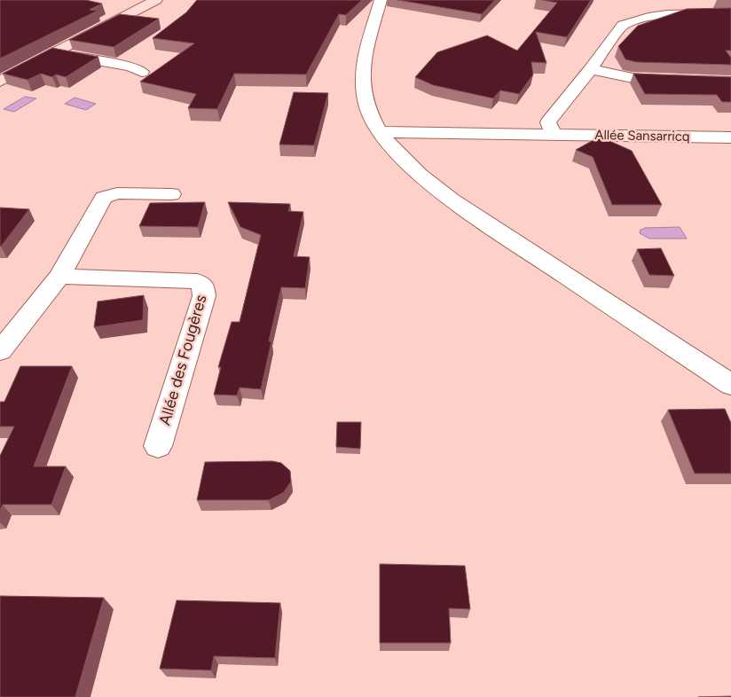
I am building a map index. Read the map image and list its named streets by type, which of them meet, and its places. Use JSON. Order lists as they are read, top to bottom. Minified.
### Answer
{"streets":{"street":["Allée Sansarricq","Allée des Fougères"]}}
